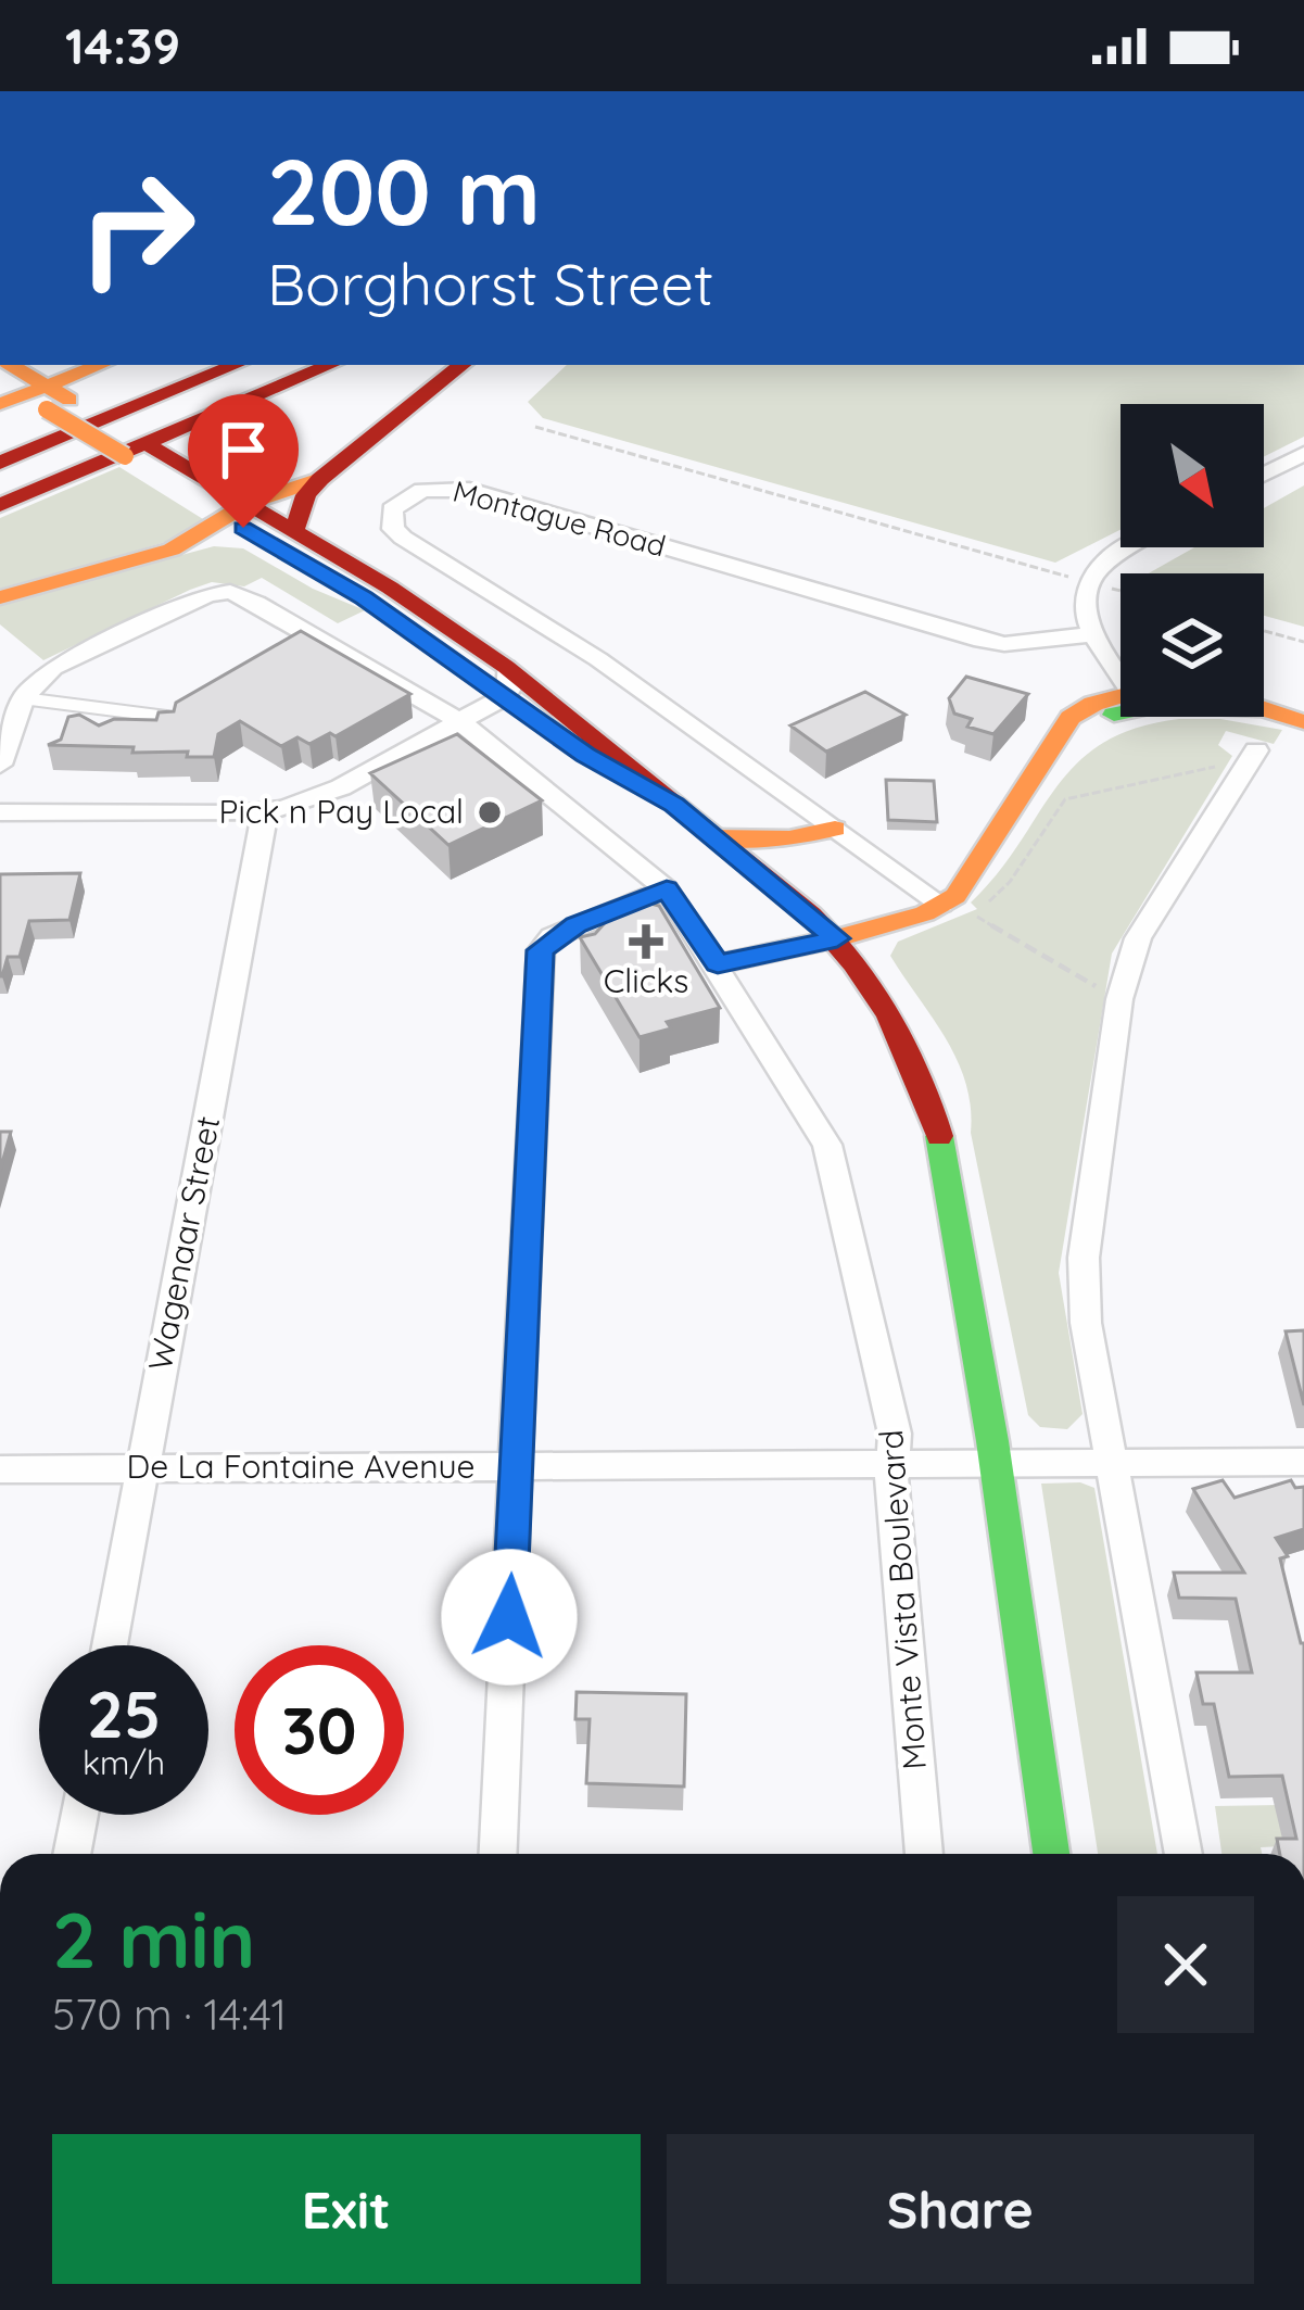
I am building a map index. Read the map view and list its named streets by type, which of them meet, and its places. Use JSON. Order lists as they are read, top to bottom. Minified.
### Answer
{"streets":{"street":["Montague Road","Wagenaar Street","De La Fontaine Avenue","Monte Vista Boulevard"]},"crossings":[["Wagenaar Street","De La Fontaine Avenue"],["De La Fontaine Avenue","Monte Vista Boulevard"]],"places":{"other":["Pick n Pay Local"],"health":["Clicks"]},"north":"bottom right","page":{"status":"14:39","turn":["200 m","Borghorst Street"],"speed":"25 km/h","limit":"30","heading":["2 min","570 m · 14:41"],"buttons":["Exit","Share"]}}
